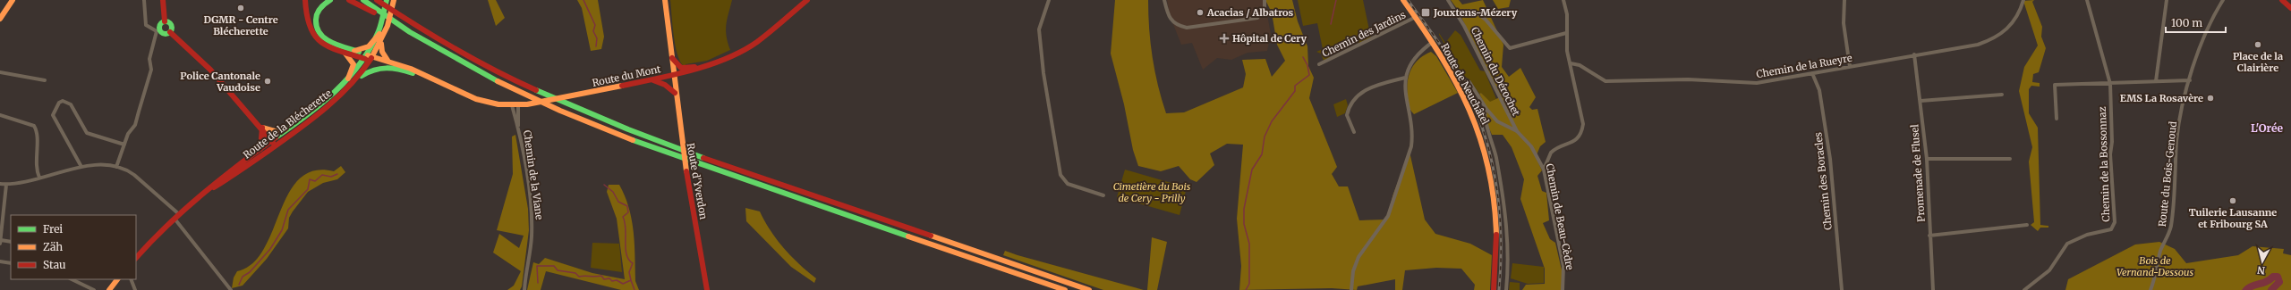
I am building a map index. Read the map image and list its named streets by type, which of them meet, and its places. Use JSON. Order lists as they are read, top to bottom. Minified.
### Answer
{"streets":{"main road":["Route du Mont","Route de Neuchâtel","Route de la Blécherette","Route d'Yverdon"],"street":["Chemin des Jardins","Chemin de la Rueyre","Chemin du Dérochet","Chemin de la Bossonnaz","Promenade de Flusel","Route du Bois-Genoud","Chemin de la Viane","Chemin des Boracles","Chemin de Beau-Cèdre"]},"crossings":[["Chemin des Jardins","Route de Neuchâtel"],["Chemin de la Rueyre","Promenade de Flusel"],["Chemin de la Rueyre","Chemin des Boracles"],["Chemin du Dérochet","Chemin de Beau-Cèdre"],["Route du Mont","Route de la Blécherette"],["Route du Mont","Chemin de la Viane"],["Route du Mont","Route d'Yverdon"],["Route de Neuchâtel","Chemin de Beau-Cèdre"]],"districts":["L'Orée"],"parks":["Cimetière du Bois de Cery - Prilly","Bois de Vernand-Dessous"],"places":{"other":["DGMR - Centre Blécherette","Acacias / Albatros","Place de la Clairière","Police Cantonale Vaudoise","EMS La Rosavère","Tuilerie Lausanne et Fribourg SA"],"transit":["Jouxtens-Mézery"],"health":["Hôpital de Cery"]},"legend":["Frei","Zäh","Stau"],"scale_bar":"100 m","north":"bottom"}
